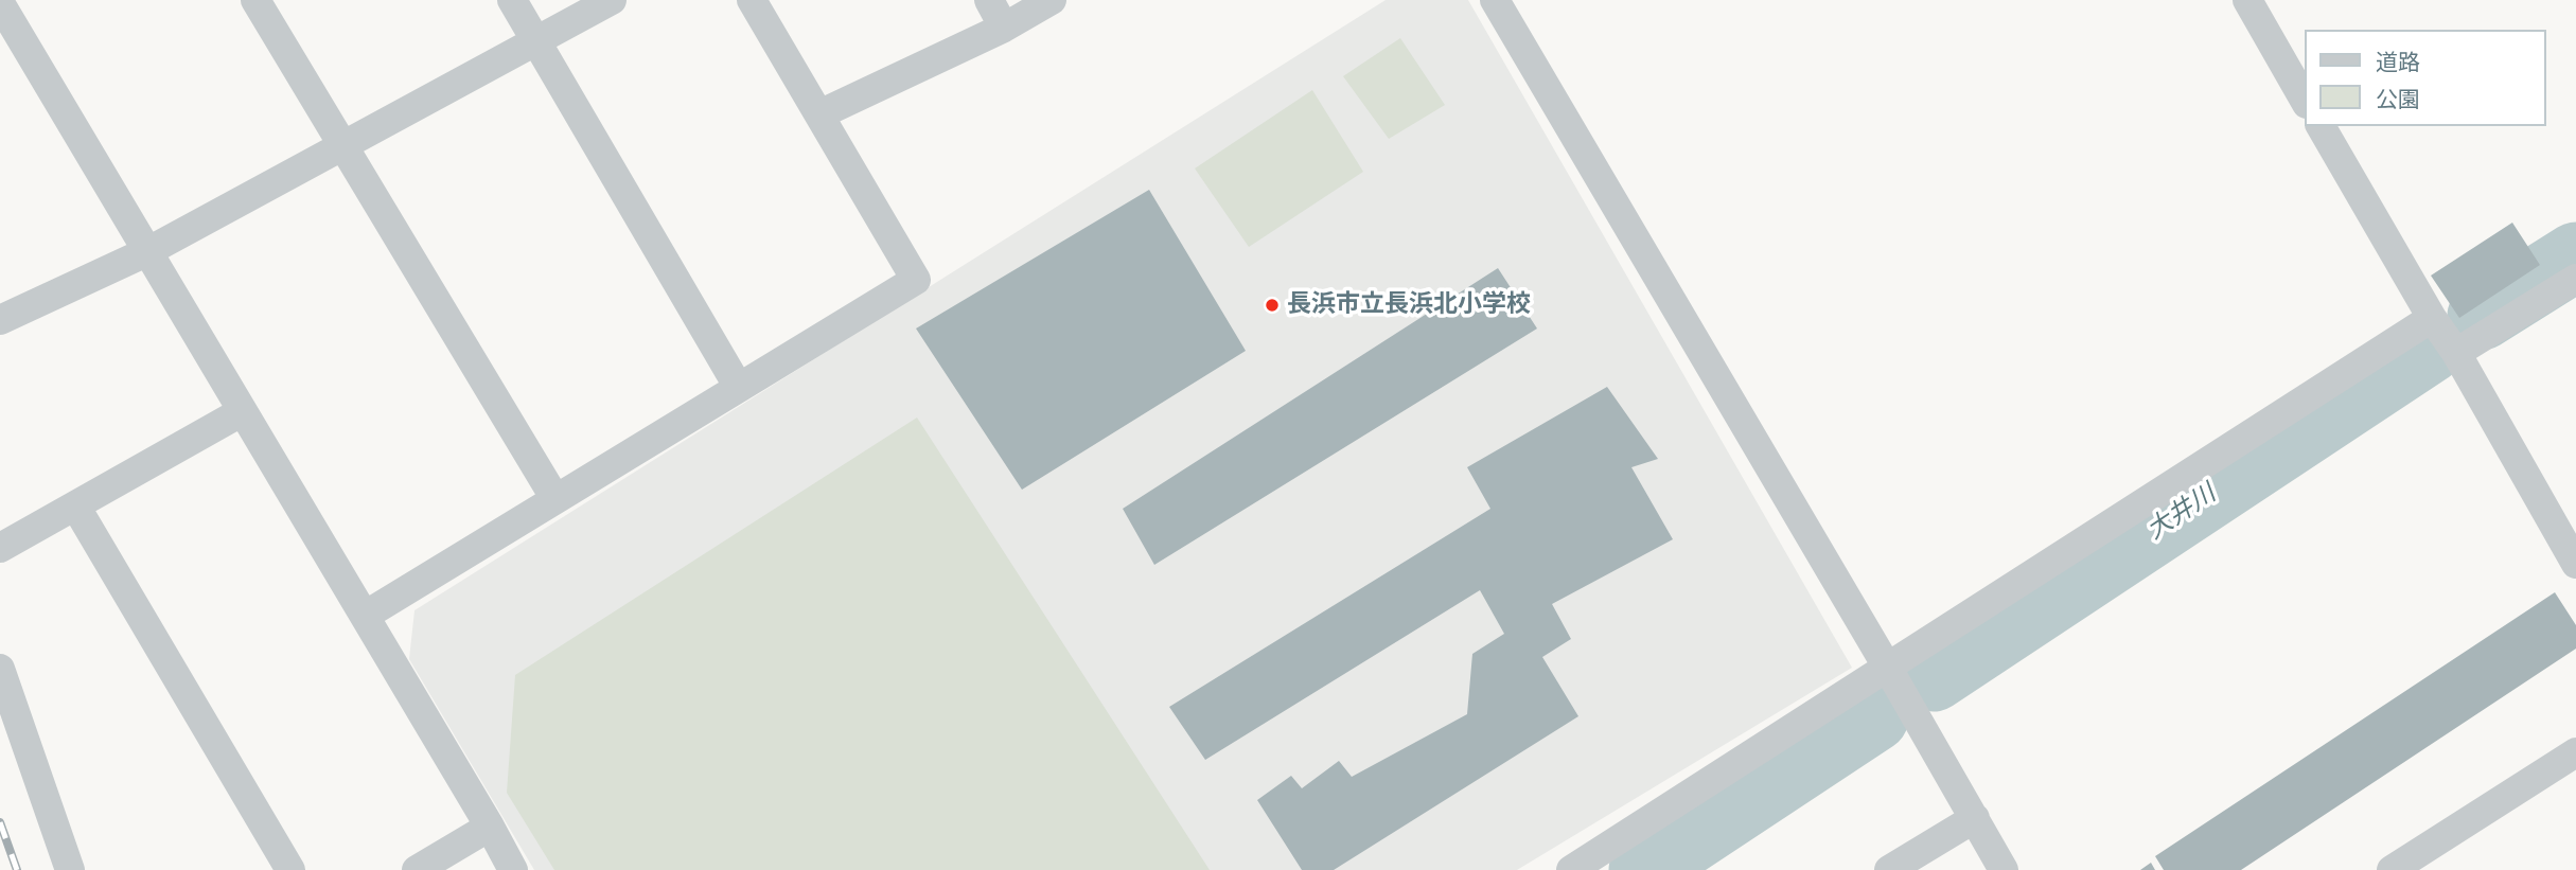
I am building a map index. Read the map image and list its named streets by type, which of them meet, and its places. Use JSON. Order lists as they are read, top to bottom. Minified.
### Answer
{"water":["大井川"],"places":["長浜市立長浜北小学校"],"legend":["道路","公園"]}
